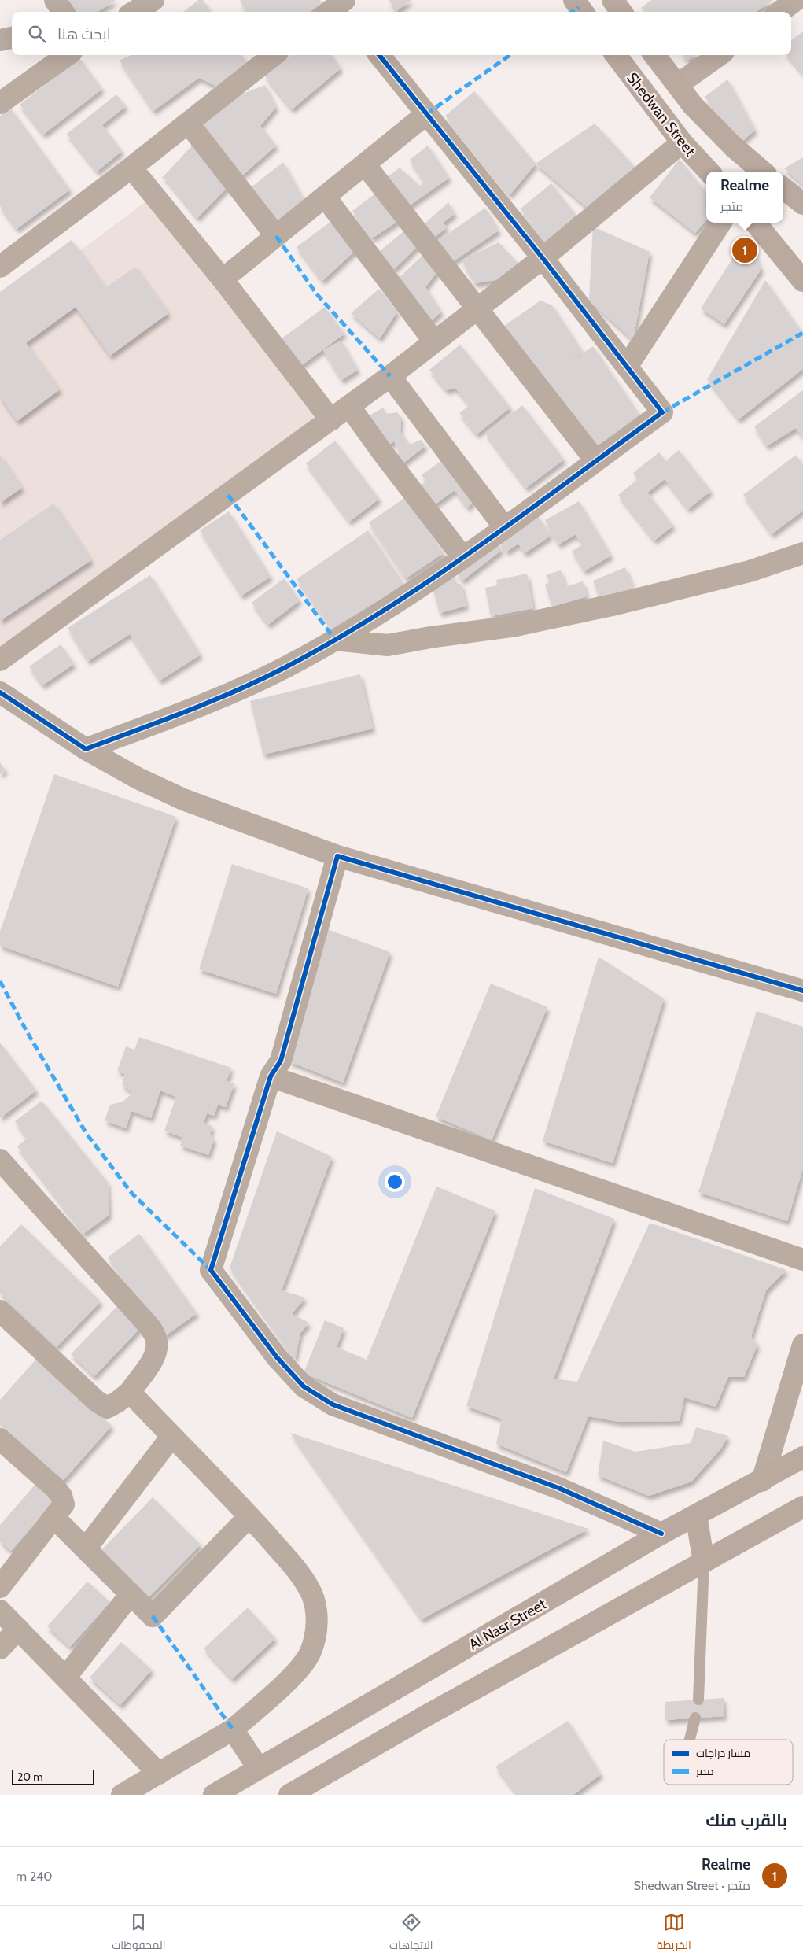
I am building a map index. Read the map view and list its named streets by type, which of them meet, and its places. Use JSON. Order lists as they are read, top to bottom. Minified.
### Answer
{"streets":{"main road":["Shedwan Street","Al Nasr Street"]},"legend":["مسار دراجات","ممر"],"scale_bar":"20 m","page":{"search":"ابحث هنا","popup":["Realme","متجر"],"pins":"1","scale":"20 m","heading":"بالقرب منك","list":[{"mark":"1","name":"Realme","note":"متجر · Shedwan Street","value":"240 m"}],"nav":["الخريطة","الاتجاهات","المحفوظات"]}}
